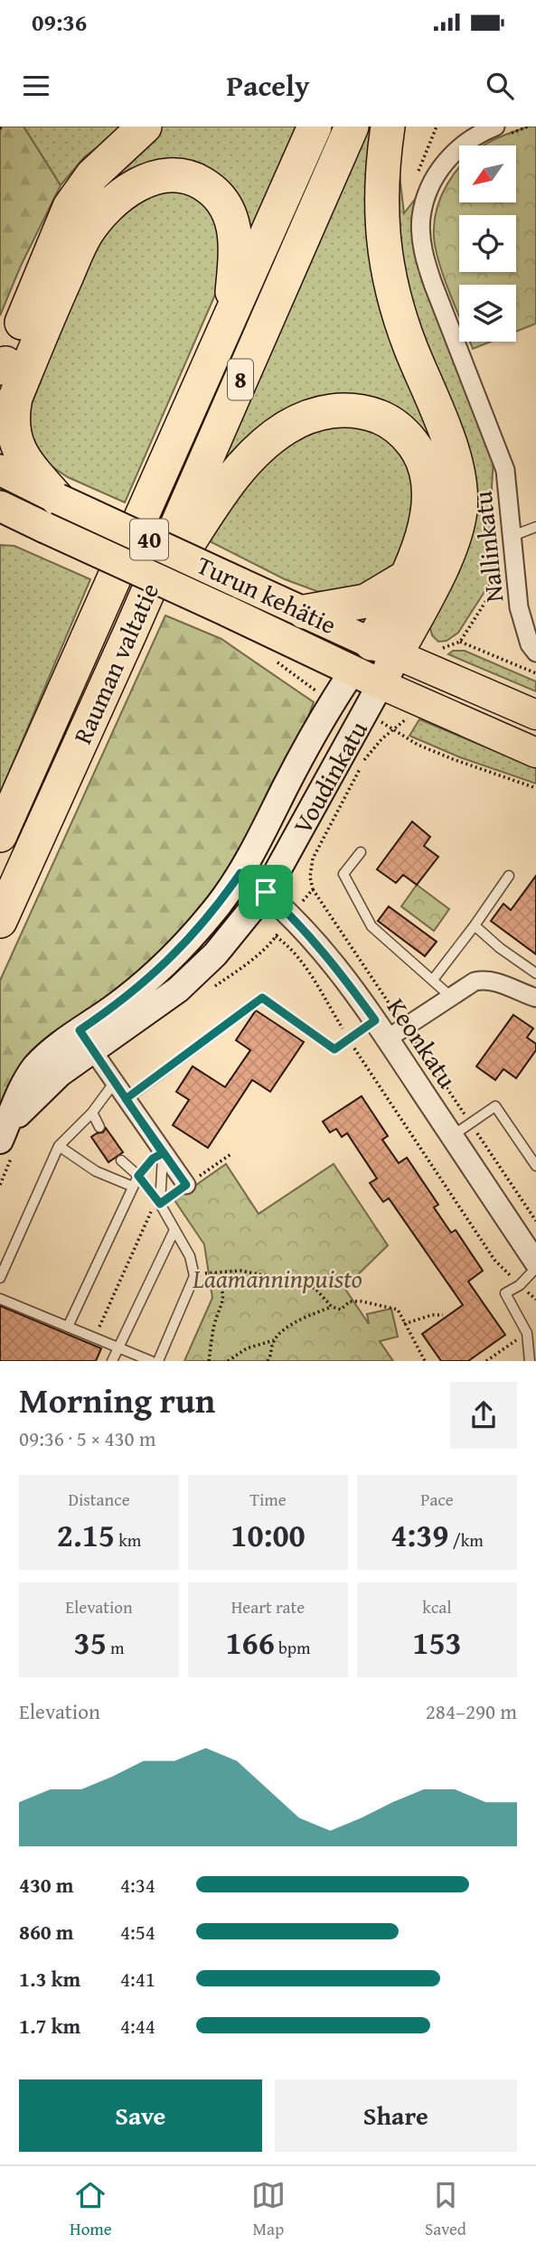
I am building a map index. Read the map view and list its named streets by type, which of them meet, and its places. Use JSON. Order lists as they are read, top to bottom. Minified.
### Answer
{"streets":{"highway":["8","40","Turun kehätie","Rauman valtatie"],"main road":["Voudinkatu"],"street":["Nallinkatu","Keonkatu"]},"crossings":[["40","Turun kehätie"],["40","Voudinkatu"],["Turun kehätie","Voudinkatu"],["Voudinkatu","Keonkatu"]],"parks":["Laamanninpuisto"],"north":"bottom left","page":{"status":"09:36","header":"Pacely","heading":["Morning run","09:36 · 5 × 430 m"],"stats":[["Distance","2.15 km"],["Time","10:00"],["Pace","4:39 /km"],["Elevation","35 m"],["Heart rate","166 bpm"],["kcal","153"]],"chart":["Elevation","284–290 m"],"list":[{"name":"430 m","note":"4:34"},{"name":"860 m","note":"4:54"},{"name":"1.3 km","note":"4:41"},{"name":"1.7 km","note":"4:44"}],"buttons":["Save","Share"],"tabs":["Home","Map","Saved"]}}
